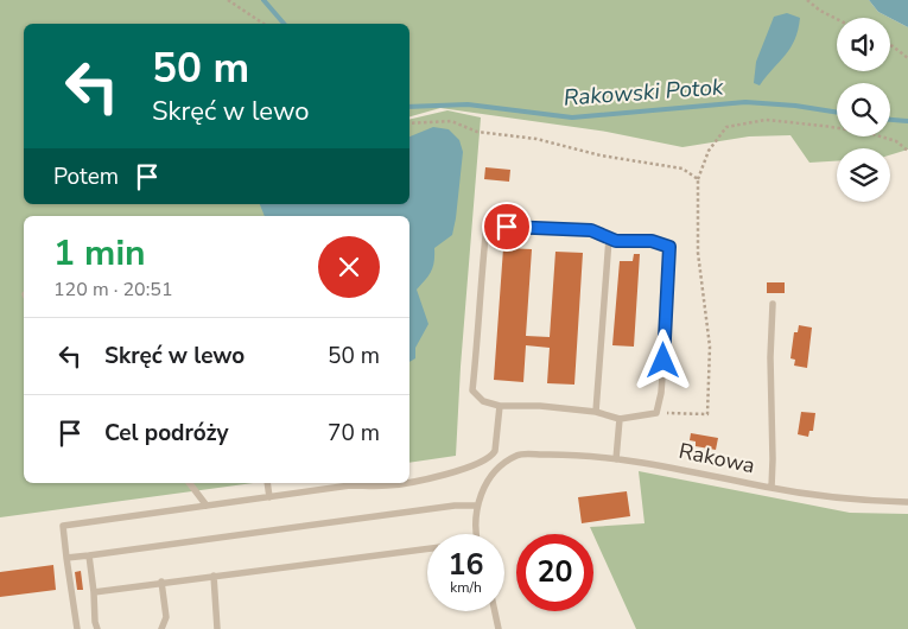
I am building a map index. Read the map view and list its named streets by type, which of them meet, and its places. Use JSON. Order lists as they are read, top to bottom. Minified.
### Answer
{"streets":{"lane":["Rakowa"]},"water":["Rakowski Potok"],"page":{"turn":["50 m","Skręć w lewo"],"then":"Potem","heading":["1 min","120 m · 20:51"],"list":[{"name":"Skręć w lewo","value":"50 m"},{"name":"Cel podróży","value":"70 m"}],"speed":"16 km/h","limit":"20"}}
